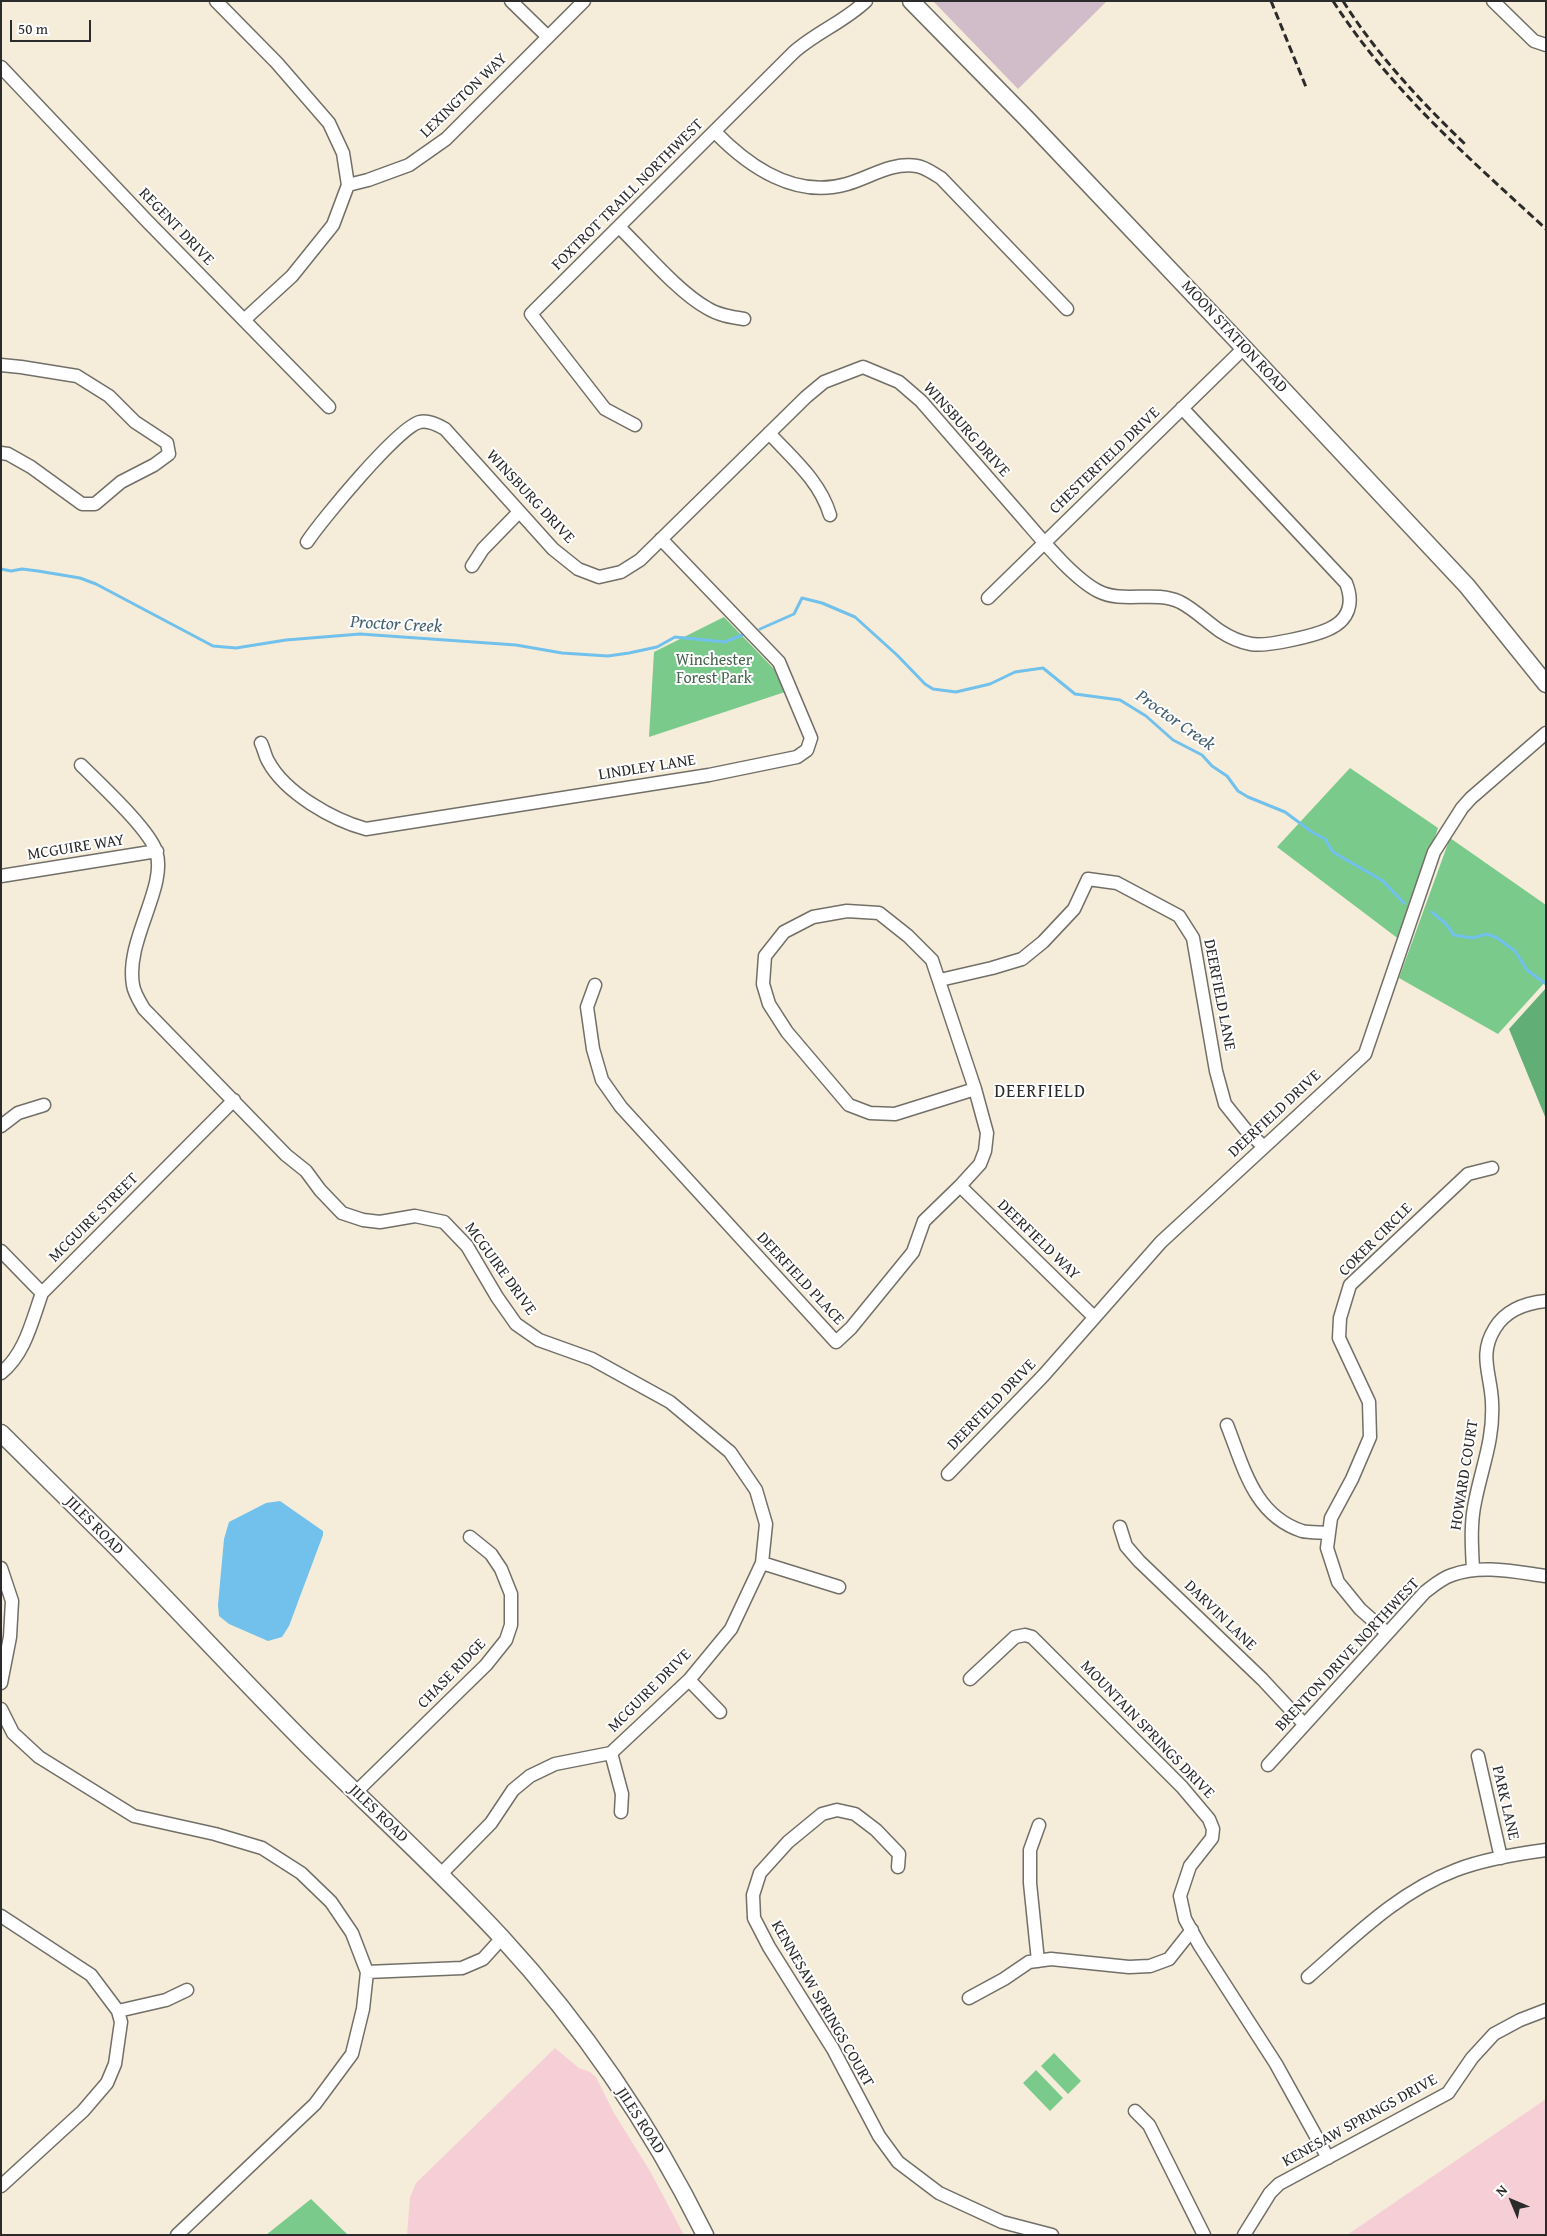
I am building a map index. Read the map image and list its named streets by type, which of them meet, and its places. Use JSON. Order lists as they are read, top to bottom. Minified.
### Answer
{"streets":{"street":["LEXINGTON WAY","FOXTROT TRAILL NORTHWEST","REGENT DRIVE","MOON STATION ROAD","WINSBURG DRIVE","CHESTERFIELD DRIVE","LINDLEY LANE","MCGUIRE WAY","DEERFIELD LANE","DEERFIELD DRIVE","MCGUIRE STREET","DEERFIELD WAY","COKER CIRCLE","MCGUIRE DRIVE","DEERFIELD PLACE","HOWARD COURT","JILES ROAD","DARVIN LANE","BRENTON DRIVE NORTHWEST","CHASE RIDGE","MOUNTAIN SPRINGS DRIVE","PARK LANE","KENNESAW SPRINGS COURT","KENESAW SPRINGS DRIVE"]},"crossings":[["MOON STATION ROAD","CHESTERFIELD DRIVE"],["WINSBURG DRIVE","CHESTERFIELD DRIVE"],["WINSBURG DRIVE","LINDLEY LANE"],["MCGUIRE WAY","MCGUIRE DRIVE"],["DEERFIELD LANE","DEERFIELD DRIVE"],["DEERFIELD LANE","DEERFIELD PLACE"],["DEERFIELD DRIVE","DEERFIELD WAY"],["MCGUIRE STREET","MCGUIRE DRIVE"],["DEERFIELD WAY","DEERFIELD PLACE"],["COKER CIRCLE","BRENTON DRIVE NORTHWEST"],["MCGUIRE DRIVE","JILES ROAD"],["HOWARD COURT","BRENTON DRIVE NORTHWEST"],["JILES ROAD","CHASE RIDGE"],["DARVIN LANE","BRENTON DRIVE NORTHWEST"],["MOUNTAIN SPRINGS DRIVE","KENESAW SPRINGS DRIVE"]],"districts":["DEERFIELD"],"water":["Proctor Creek"],"parks":["Winchester Forest Park"],"scale_bar":"50 m","north":"top left"}
